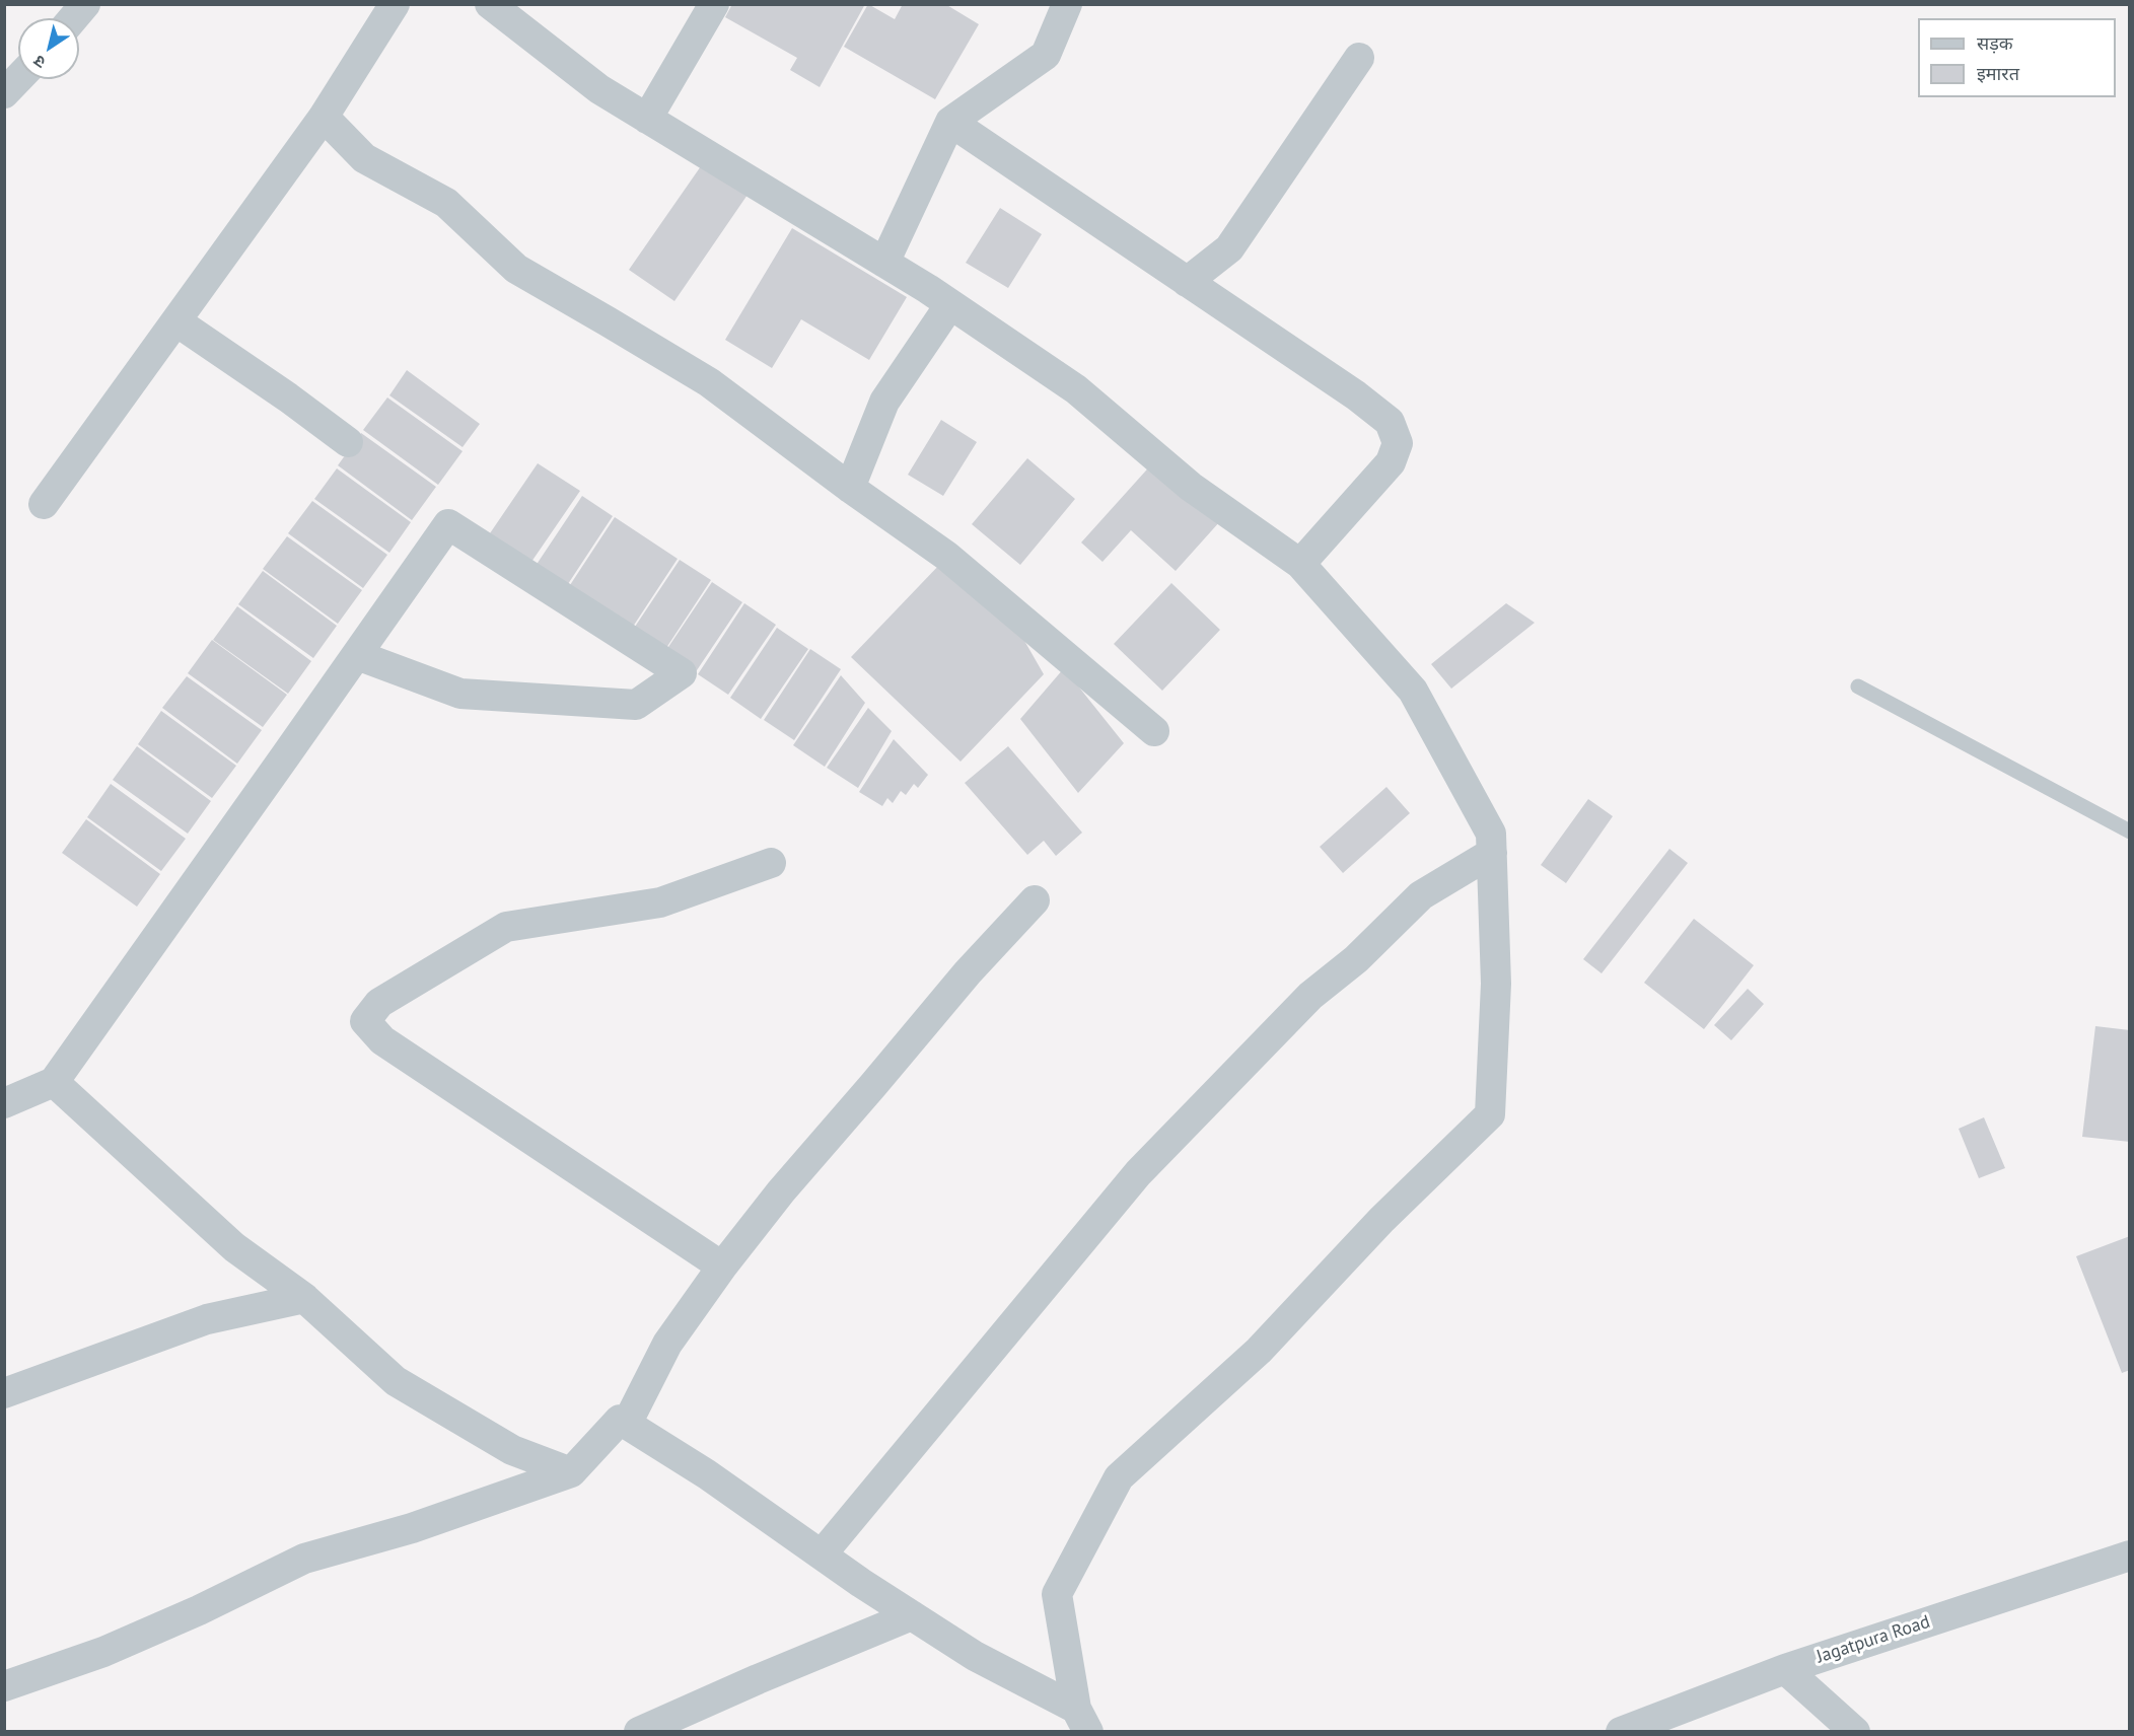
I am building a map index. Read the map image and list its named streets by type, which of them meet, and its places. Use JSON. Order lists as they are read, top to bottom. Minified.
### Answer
{"streets":{"street":["Jagatpura Road"]},"legend":["सड़क","इमारत"],"north":"bottom left"}
